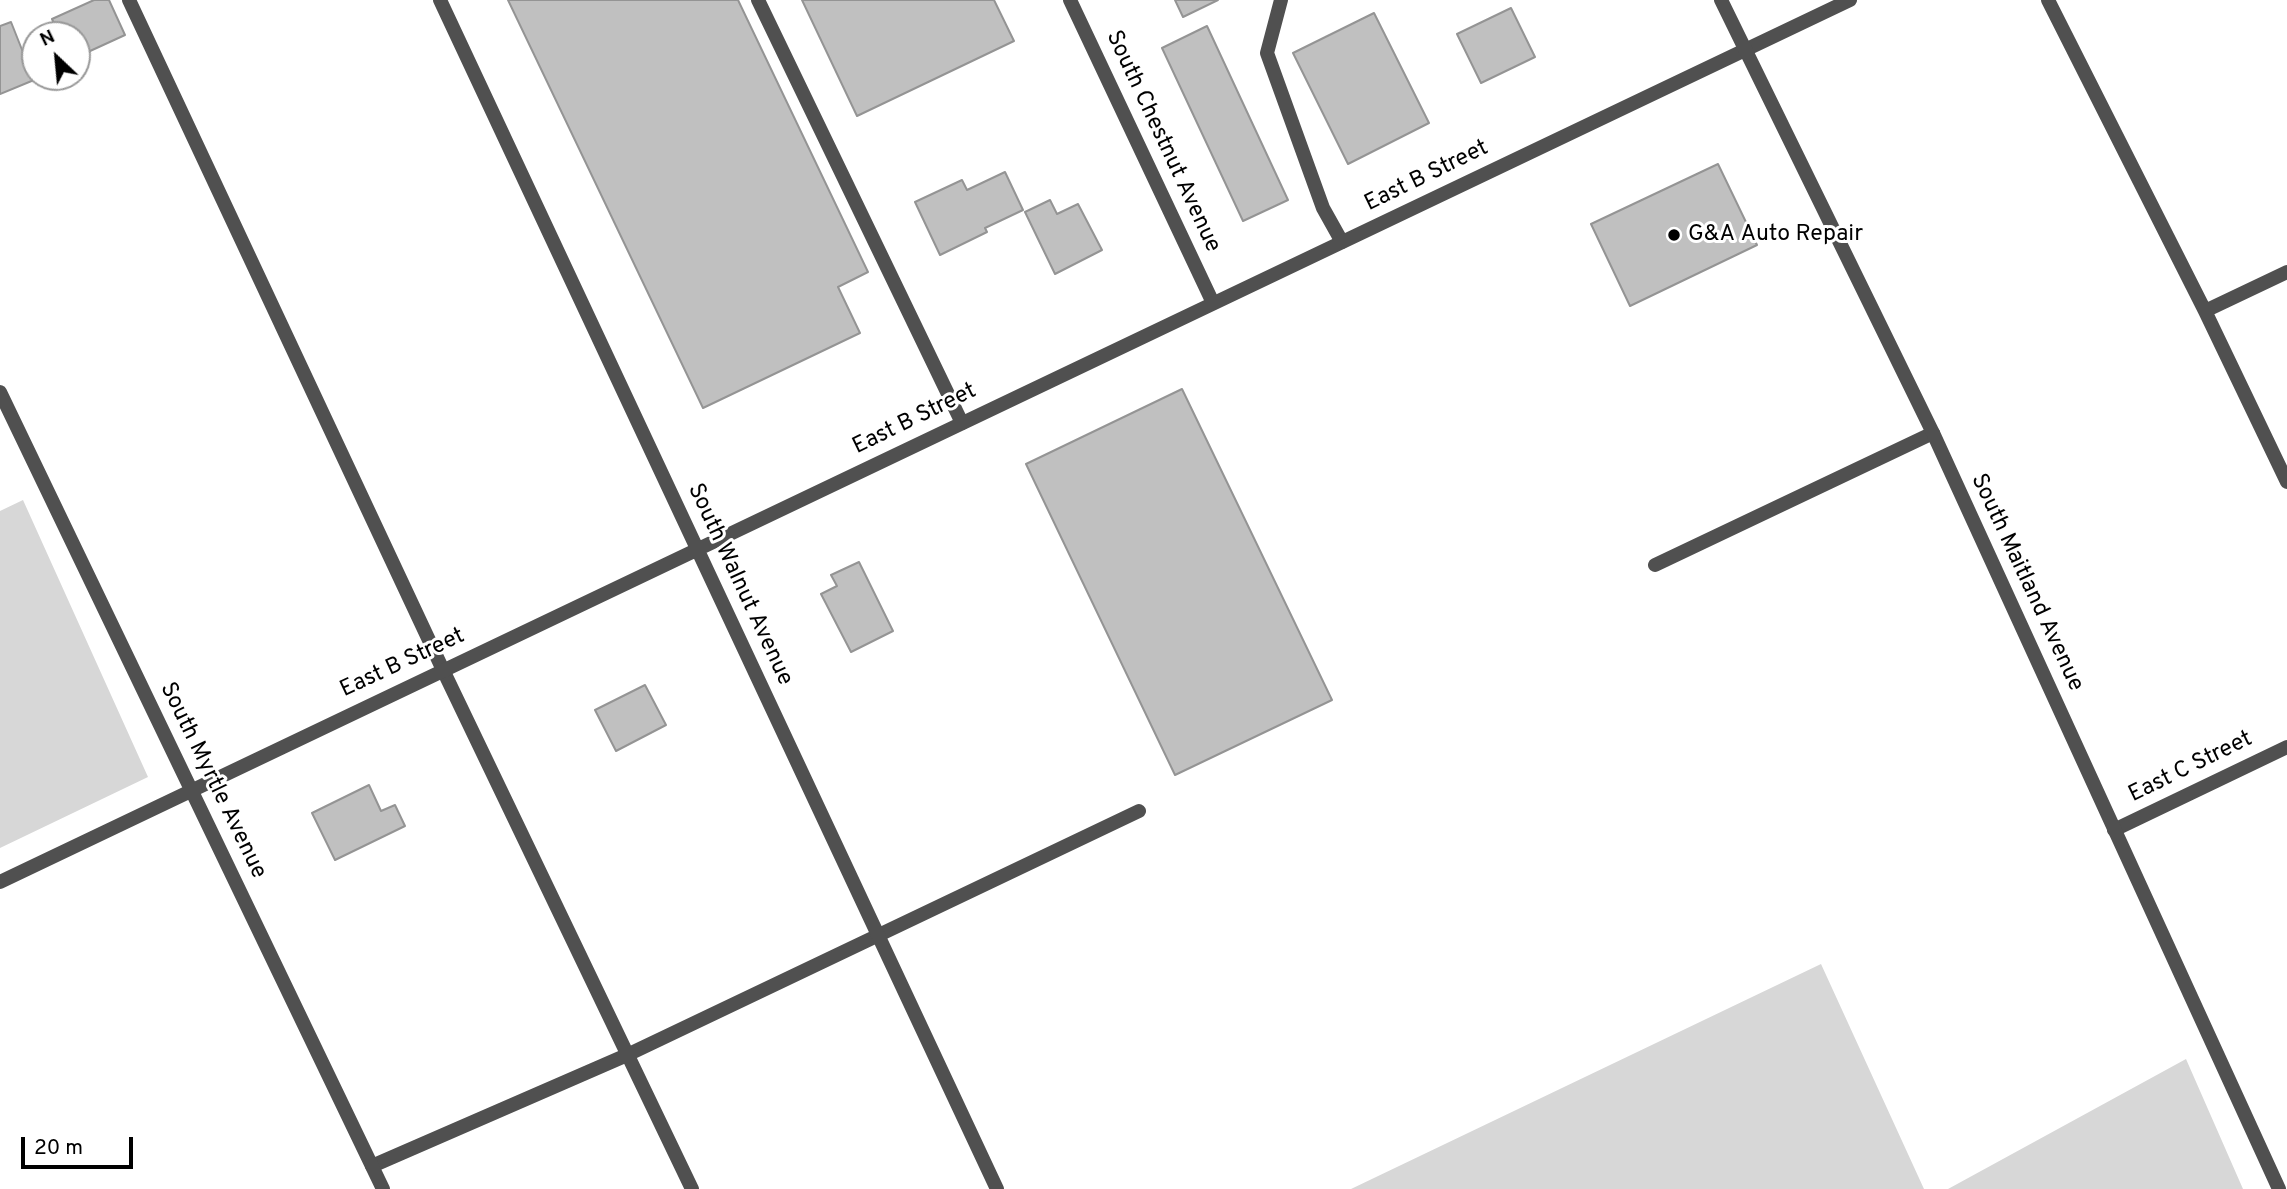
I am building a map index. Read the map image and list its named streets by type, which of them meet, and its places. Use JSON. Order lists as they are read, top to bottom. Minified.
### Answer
{"streets":{"street":["South Chestnut Avenue","East B Street","South Maitland Avenue","South Walnut Avenue","East C Street","South Myrtle Avenue"]},"crossings":[["South Chestnut Avenue","East B Street"],["East B Street","South Maitland Avenue"],["East B Street","South Walnut Avenue"],["East B Street","South Myrtle Avenue"],["South Maitland Avenue","East C Street"]],"places":["G&A Auto Repair"],"scale_bar":"20 m","north":"top left"}
